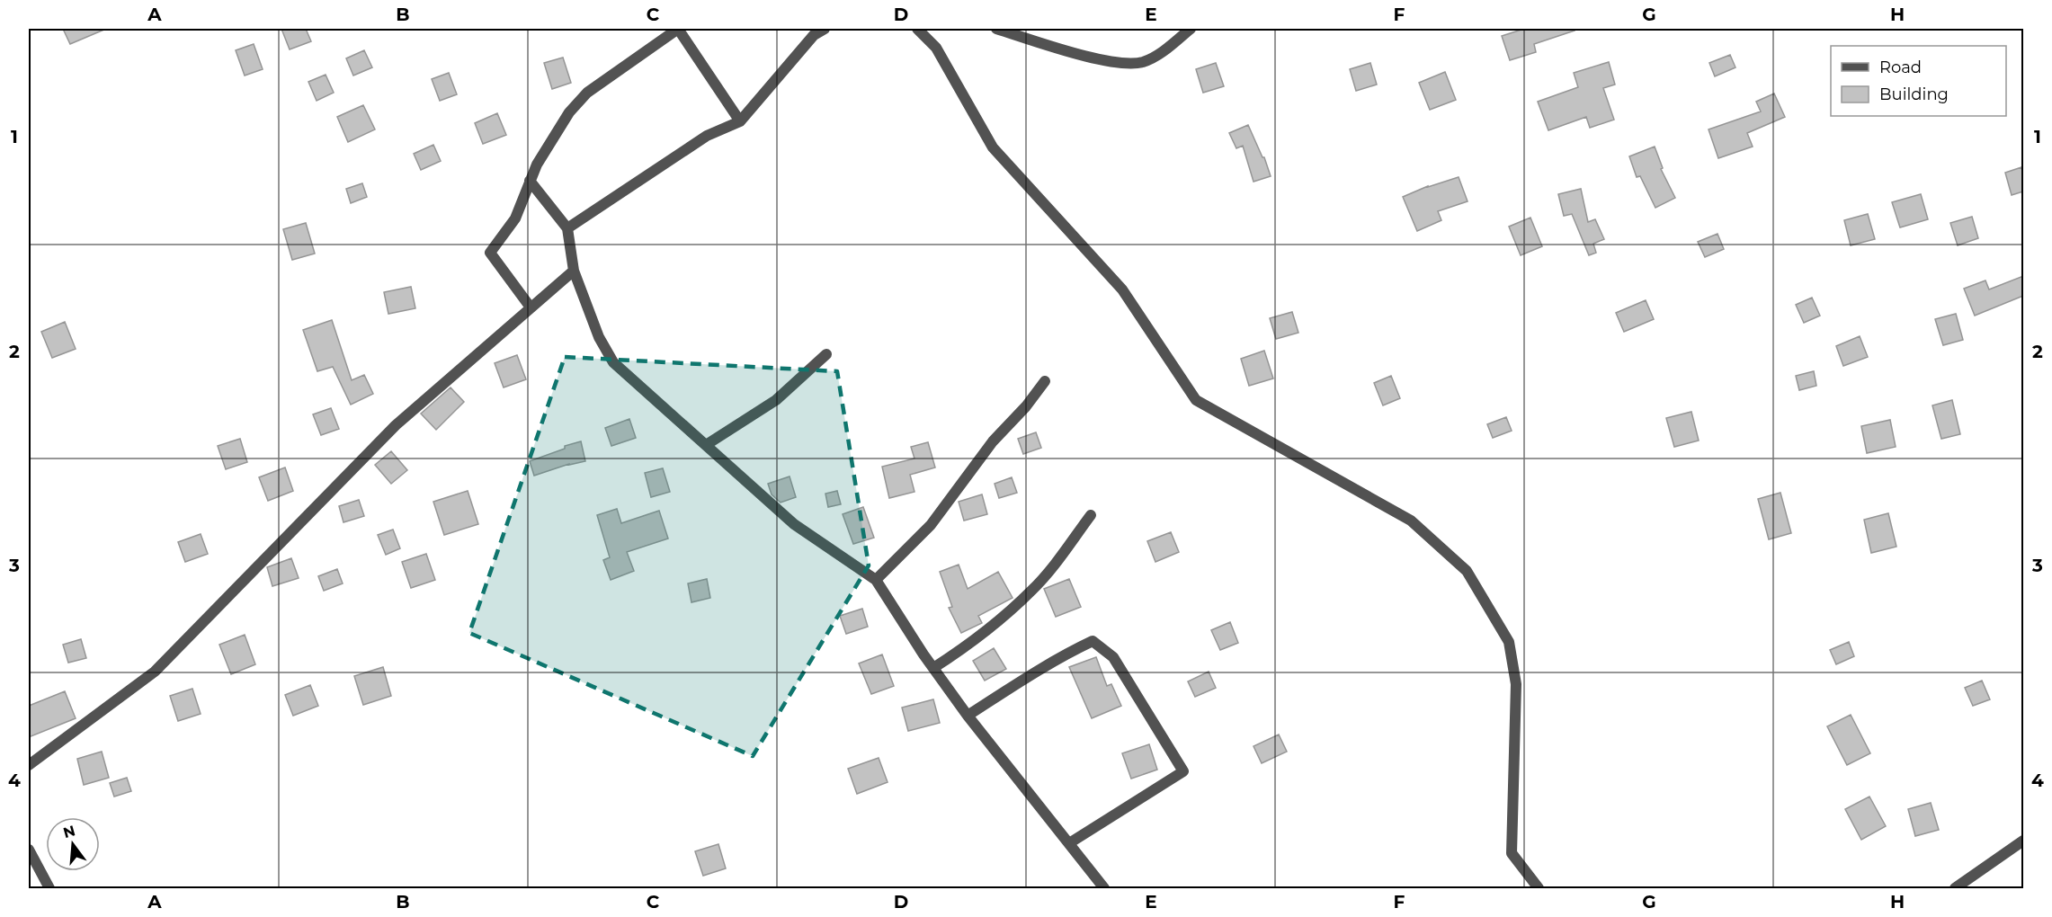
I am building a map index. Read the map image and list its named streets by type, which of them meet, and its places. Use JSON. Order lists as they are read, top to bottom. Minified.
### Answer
{"legend":["Road","Building"],"north":"top","grid":{"columns":["A","B","C","D","E","F","G","H"],"rows":["1","2","3","4"]}}
